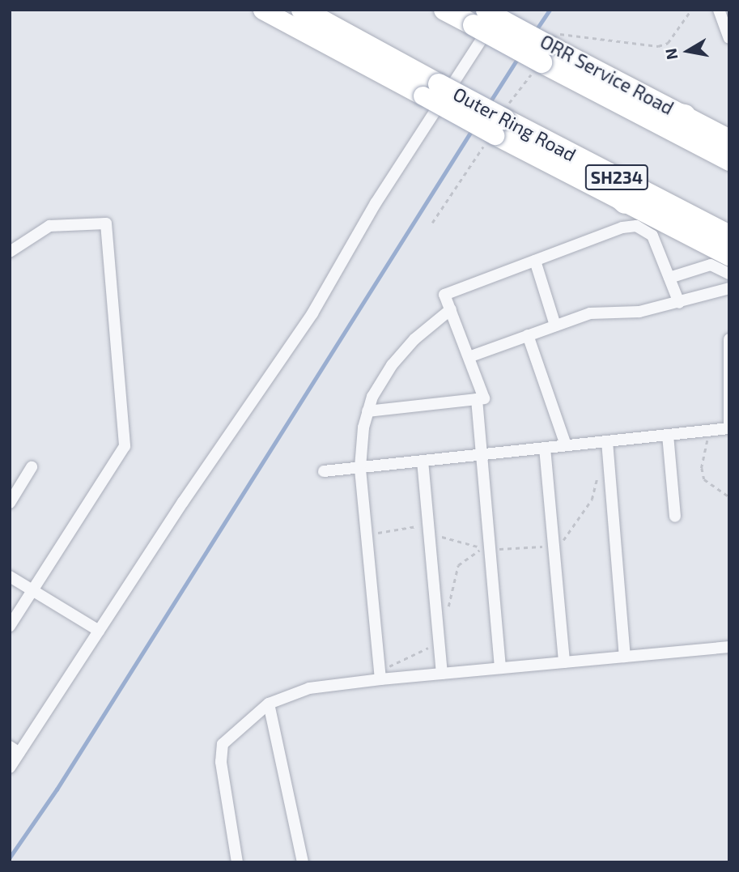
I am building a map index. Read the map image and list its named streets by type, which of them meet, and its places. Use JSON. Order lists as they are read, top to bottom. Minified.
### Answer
{"streets":{"highway":["Outer Ring Road","SH234"],"main road":["ORR Service Road"]},"north":"left"}
